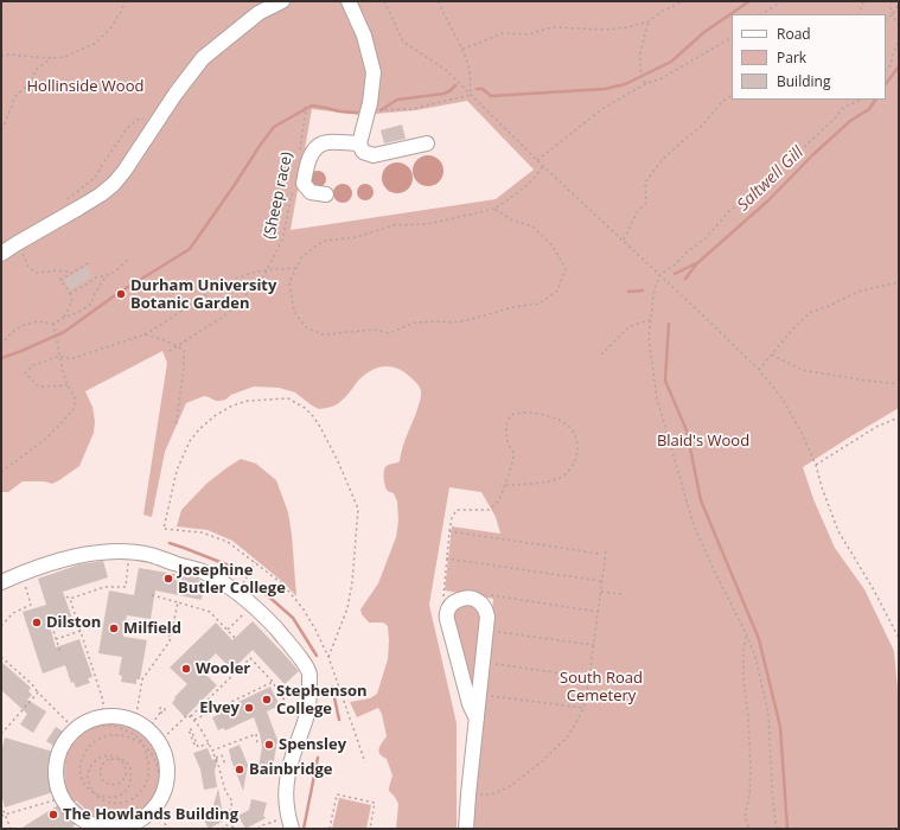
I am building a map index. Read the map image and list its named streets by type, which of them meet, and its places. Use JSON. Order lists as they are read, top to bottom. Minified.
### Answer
{"streets":{"path":["(Sheep race)"]},"water":["Saltwell Gill"],"parks":["Hollinside Wood","Blaid's Wood","South Road Cemetery"],"places":["Durham University Botanic Garden","Josephine Butler College","Dilston","Milfield","Wooler","Stephenson College","Elvey","Spensley","Bainbridge","The Howlands Building"],"legend":["Road","Park","Building"]}
